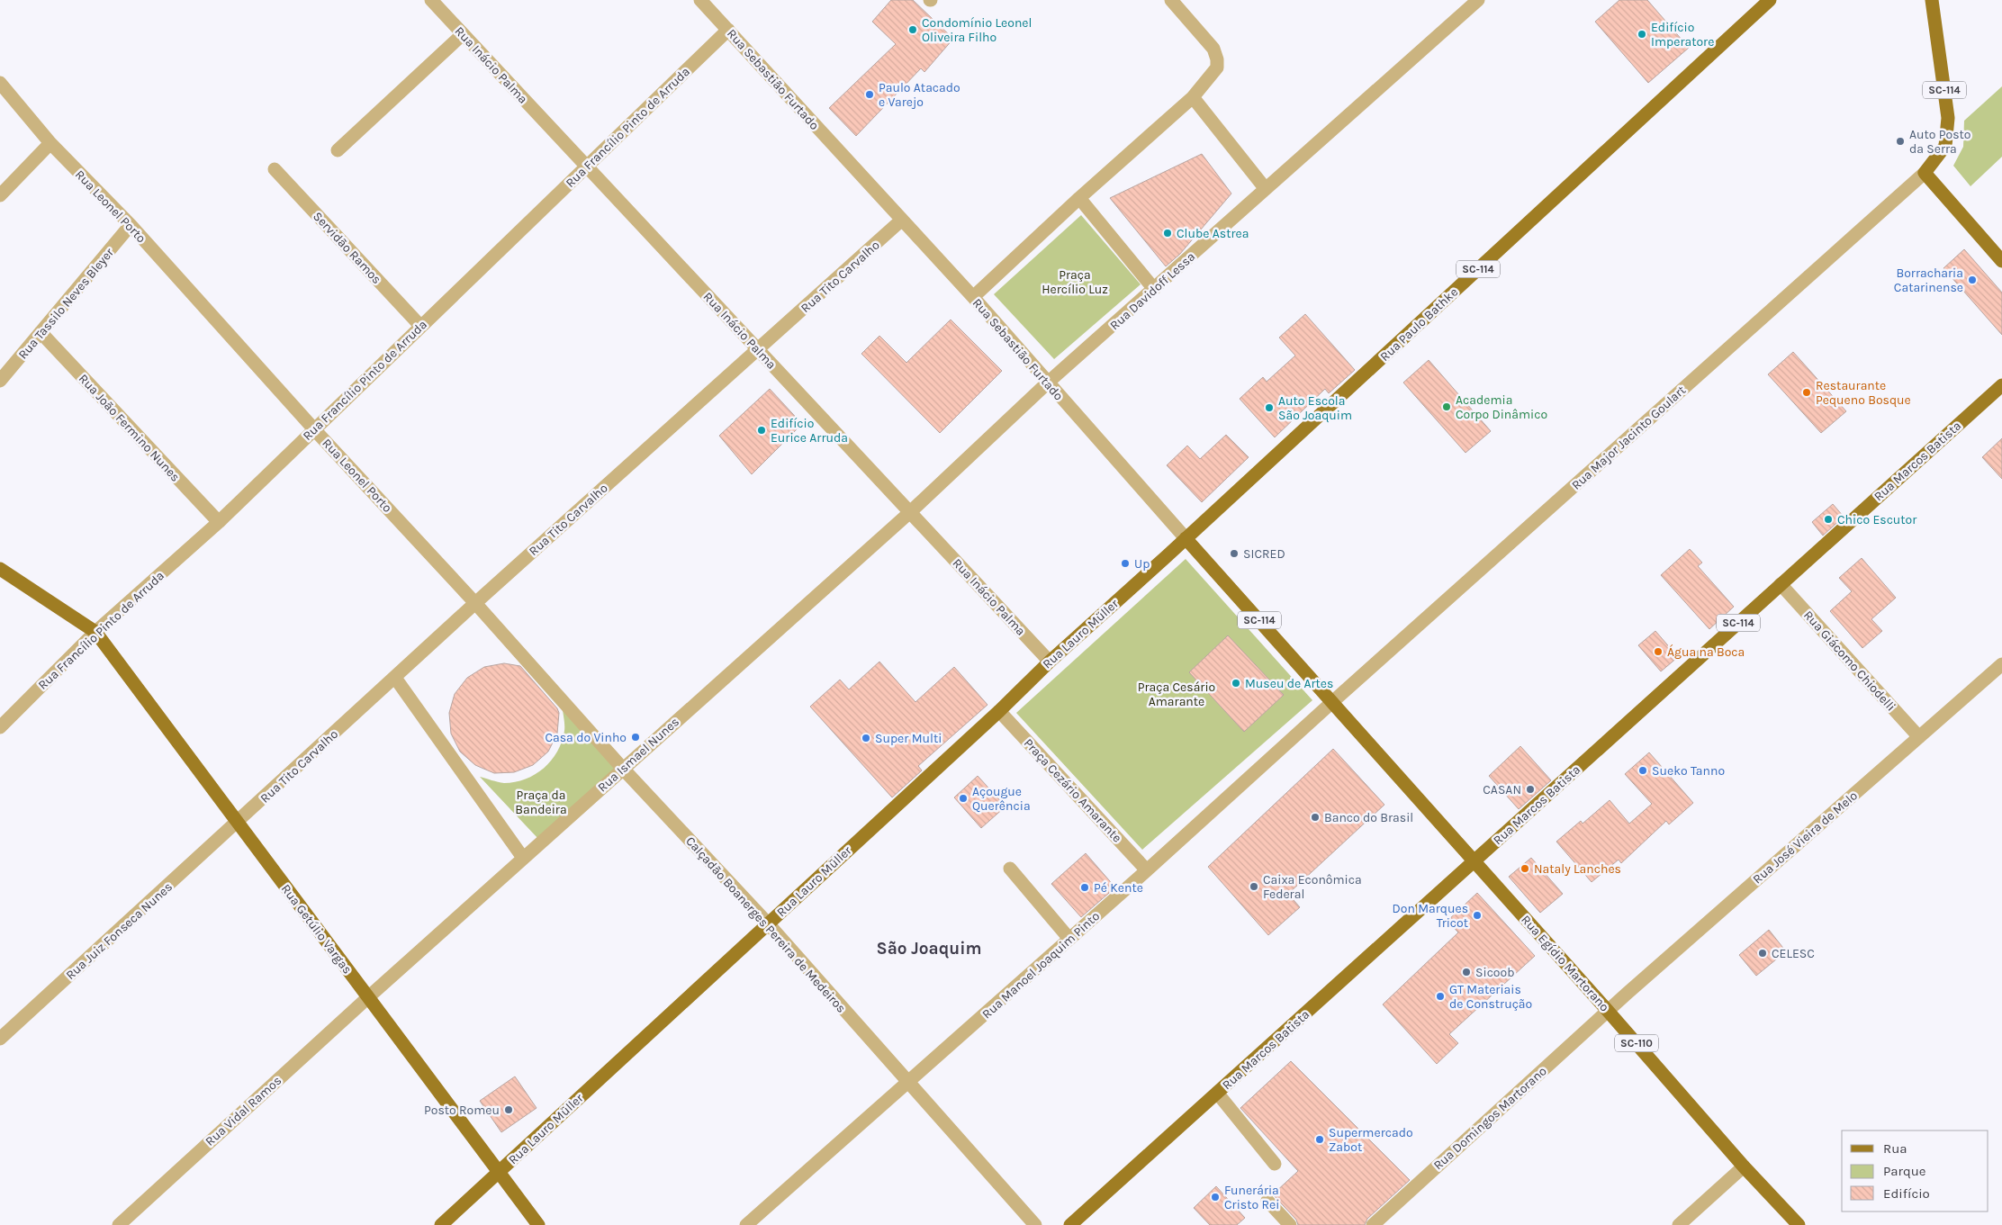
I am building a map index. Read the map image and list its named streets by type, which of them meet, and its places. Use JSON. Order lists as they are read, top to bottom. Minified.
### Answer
{"streets":{"main road":["Rua Sebastião Furtado","SC-114","Rua Paulo Bathke","Rua Marcos Batista","Rua Lauro Müller","Rua Getúlio Vargas","Rua Egídio Martorano","SC-110"],"street":["Rua Inácio Palma","Rua Francílio Pinto de Arruda","Rua Leonel Porto","Servidão Ramos","Rua Tito Carvalho","Rua Davidoff Lessa","Rua Tassilo Neves Bleyer","Rua João Fermino Nunes","Rua Major Jacinto Goulart","Rua Giácomo Chiodelli","Rua Ismael Nunes","Praça Cezário Amarante","Rua José Vieira de Melo","Calçadão Boanerges Pereira de Medeiros","Rua Juiz Fonseca Nunes","Rua Manoel Joaquim Pinto","Rua Vidal Ramos","Rua Domingos Martorano"]},"crossings":[["Rua Inácio Palma","Rua Francílio Pinto de Arruda"],["Rua Inácio Palma","Rua Tito Carvalho"],["Rua Inácio Palma","Rua Davidoff Lessa"],["Rua Inácio Palma","Rua Lauro Müller"],["Rua Inácio Palma","Rua Ismael Nunes"],["Rua Sebastião Furtado","Rua Francílio Pinto de Arruda"],["Rua Sebastião Furtado","Rua Tito Carvalho"],["Rua Sebastião Furtado","Rua Davidoff Lessa"],["Rua Sebastião Furtado","Rua Paulo Bathke"],["Rua Sebastião Furtado","Rua Major Jacinto Goulart"],["Rua Sebastião Furtado","Rua Lauro Müller"],["Rua Sebastião Furtado","Rua Egídio Martorano"],["Rua Sebastião Furtado","Rua Manoel Joaquim Pinto"],["SC-114","Rua Major Jacinto Goulart"],["Rua Francílio Pinto de Arruda","Rua Leonel Porto"],["Rua Francílio Pinto de Arruda","Servidão Ramos"],["Rua Francílio Pinto de Arruda","Rua João Fermino Nunes"],["Rua Francílio Pinto de Arruda","Rua Getúlio Vargas"],["Rua Leonel Porto","Rua Tito Carvalho"],["Rua Leonel Porto","Rua Tassilo Neves Bleyer"],["Rua Leonel Porto","Rua Ismael Nunes"],["Rua Leonel Porto","Calçadão Boanerges Pereira de Medeiros"],["Rua Tito Carvalho","Rua Getúlio Vargas"],["Rua Tito Carvalho","Rua Juiz Fonseca Nunes"],["Rua Davidoff Lessa","Rua Ismael Nunes"],["Rua Tassilo Neves Bleyer","Rua João Fermino Nunes"],["Rua Paulo Bathke","Rua Lauro Müller"],["Rua Major Jacinto Goulart","Rua Egídio Martorano"],["Rua Major Jacinto Goulart","Rua Manoel Joaquim Pinto"],["Rua Marcos Batista","Rua Giácomo Chiodelli"],["Rua Marcos Batista","Rua Egídio Martorano"],["Rua Lauro Müller","Praça Cezário Amarante"],["Rua Lauro Müller","Calçadão Boanerges Pereira de Medeiros"],["Rua Lauro Müller","Rua Getúlio Vargas"],["Rua Giácomo Chiodelli","Rua José Vieira de Melo"],["Rua Ismael Nunes","Calçadão Boanerges Pereira de Medeiros"],["Rua Ismael Nunes","Rua Getúlio Vargas"],["Rua Ismael Nunes","Rua Vidal Ramos"],["Praça Cezário Amarante","Rua Manoel Joaquim Pinto"],["Rua José Vieira de Melo","Rua Egídio Martorano"],["Rua José Vieira de Melo","Rua Domingos Martorano"],["Calçadão Boanerges Pereira de Medeiros","Rua Manoel Joaquim Pinto"],["Rua Getúlio Vargas","Rua Juiz Fonseca Nunes"],["Rua Getúlio Vargas","Rua Vidal Ramos"],["Rua Egídio Martorano","Rua Manoel Joaquim Pinto"],["Rua Egídio Martorano","Rua Domingos Martorano"]],"districts":["São Joaquim"],"parks":["Praça Hercílio Luz","Praça Cesário Amarante","Praça da Bandeira"],"places":["Condomínio Leonel Oliveira Filho","Edifício Imperatore","Paulo Atacado e Varejo","Auto Posto da Serra","Clube Astrea","Borracharia Catarinense","Restaurante Pequeno Bosque","Academia Corpo Dinâmico","Auto Escola São Joaquim","Edifício Eurice Arruda","Chico Escutor","SICRED","Up","Água na Boca","Museu de Artes","Casa do Vinho","Super Multi","Sueko Tanno","CASAN","Açougue Querência","Banco do Brasil","Nataly Lanches","Caixa Econômica Federal","Pé Kente","Don Marques Tricot","CELESC","Sicoob","GT Materiais de Construção","Posto Romeu","Supermercado Zabot","Funerária Cristo Rei"],"legend":["Rua","Parque","Edifício"]}
